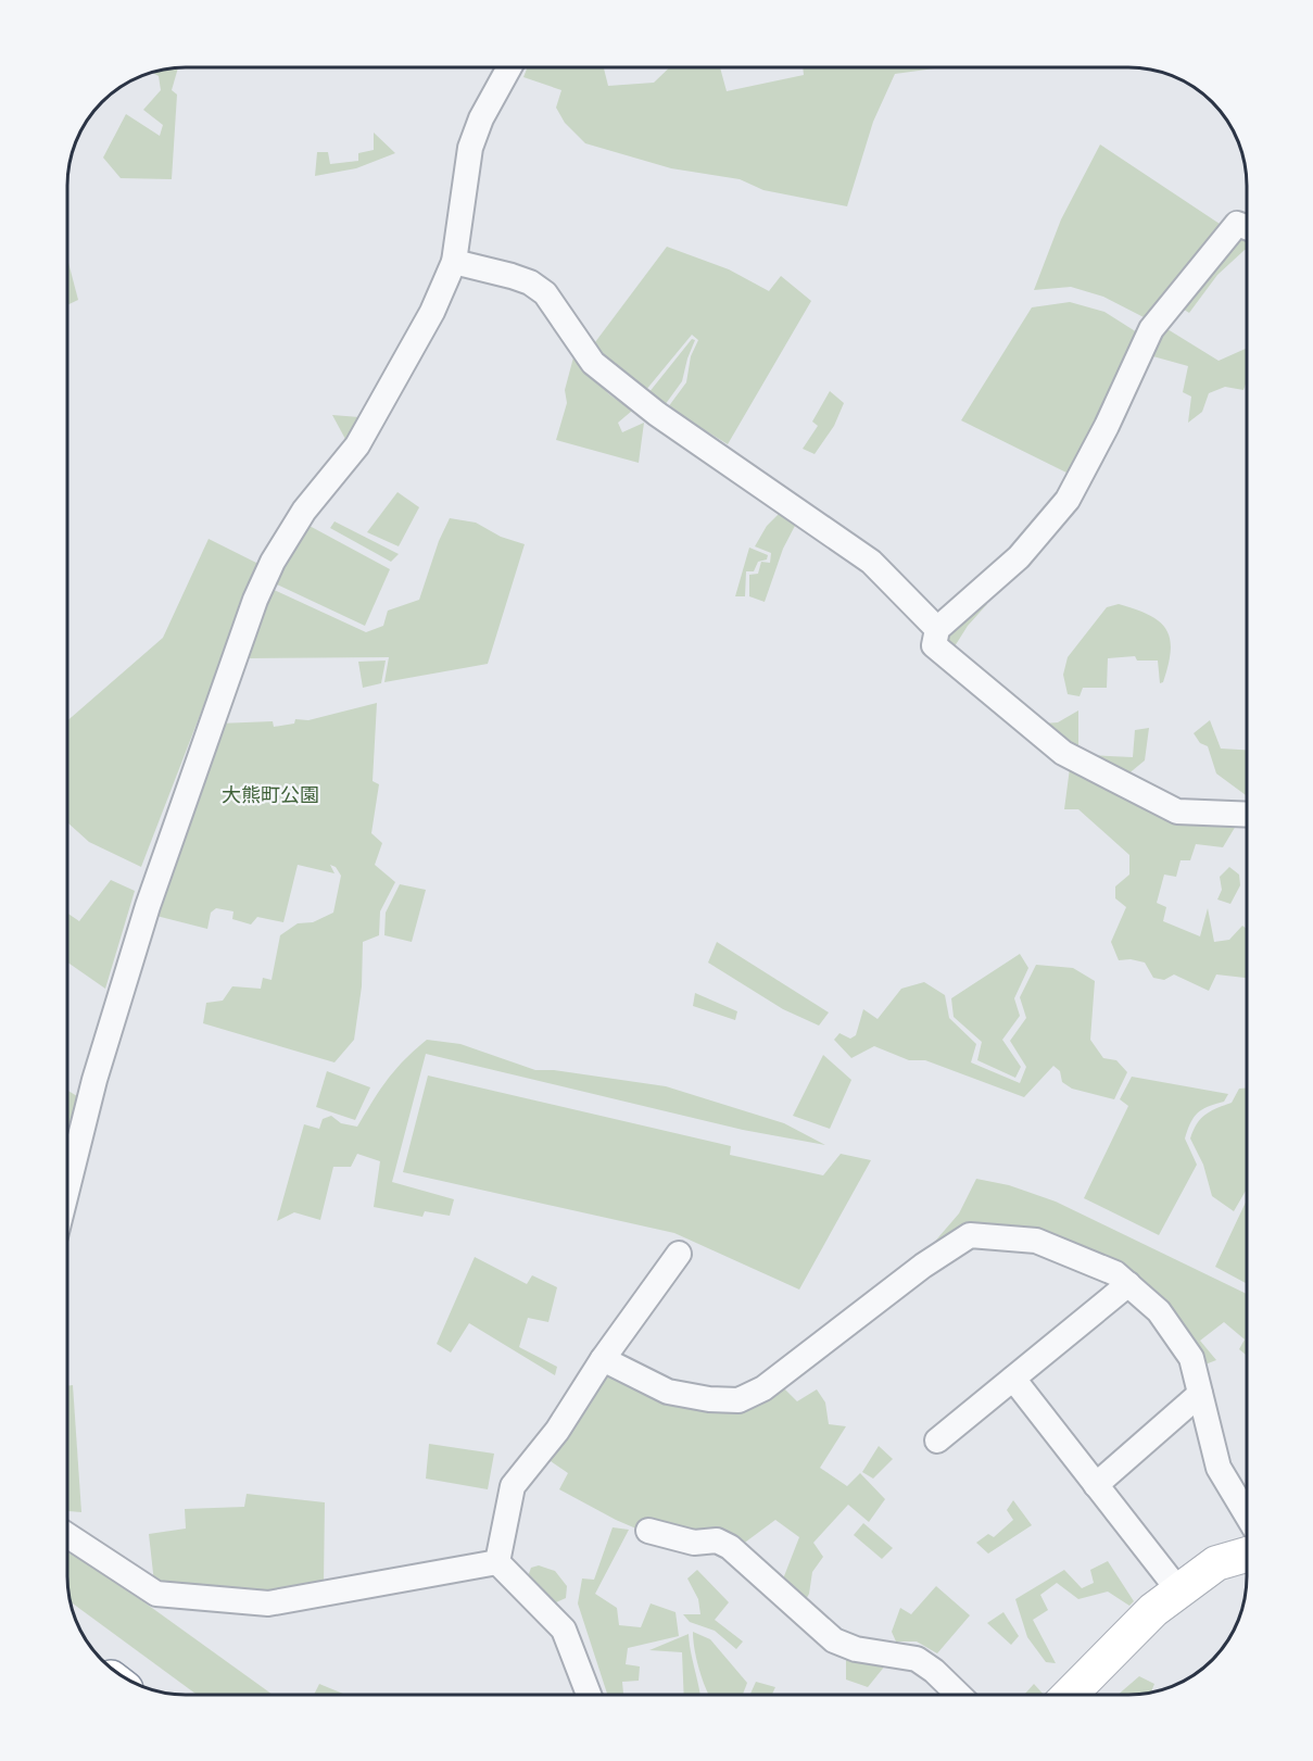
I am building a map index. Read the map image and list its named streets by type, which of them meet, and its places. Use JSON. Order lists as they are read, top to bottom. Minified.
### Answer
{"parks":["大熊町公園"]}
